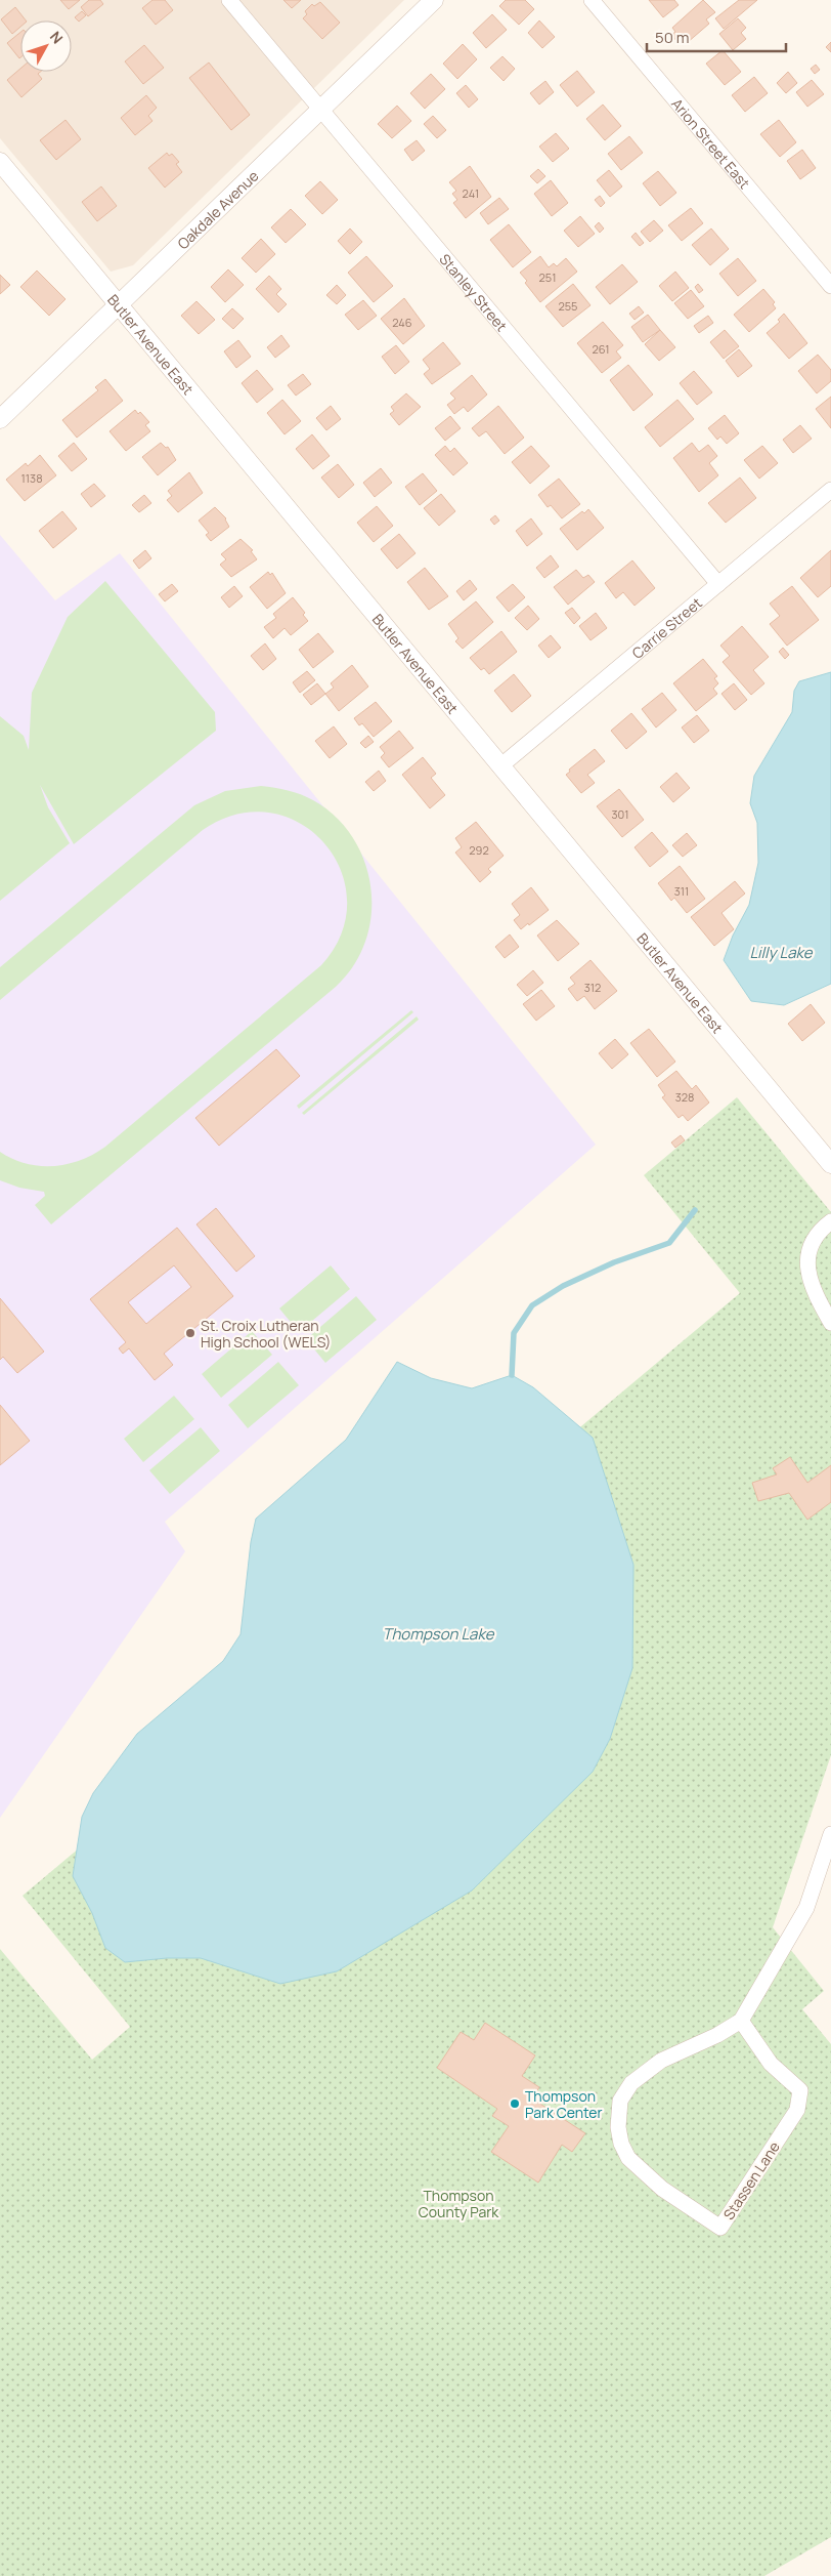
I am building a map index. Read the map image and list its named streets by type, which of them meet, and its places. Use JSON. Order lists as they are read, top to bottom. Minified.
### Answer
{"streets":{"street":["Arion Street East","Oakdale Avenue","Stanley Street","Butler Avenue East","Carrie Street","Stassen Lane"]},"crossings":[["Oakdale Avenue","Stanley Street"],["Oakdale Avenue","Butler Avenue East"],["Stanley Street","Carrie Street"],["Butler Avenue East","Carrie Street"]],"water":["Lilly Lake","Thompson Lake"],"parks":["Thompson County Park"],"places":["St. Croix Lutheran High School (WELS)","Thompson Park Center"],"house_numbers":["241","251","255","246","261","1138","301","292","311","312","328"],"scale_bar":"50 m","north":"top right"}
